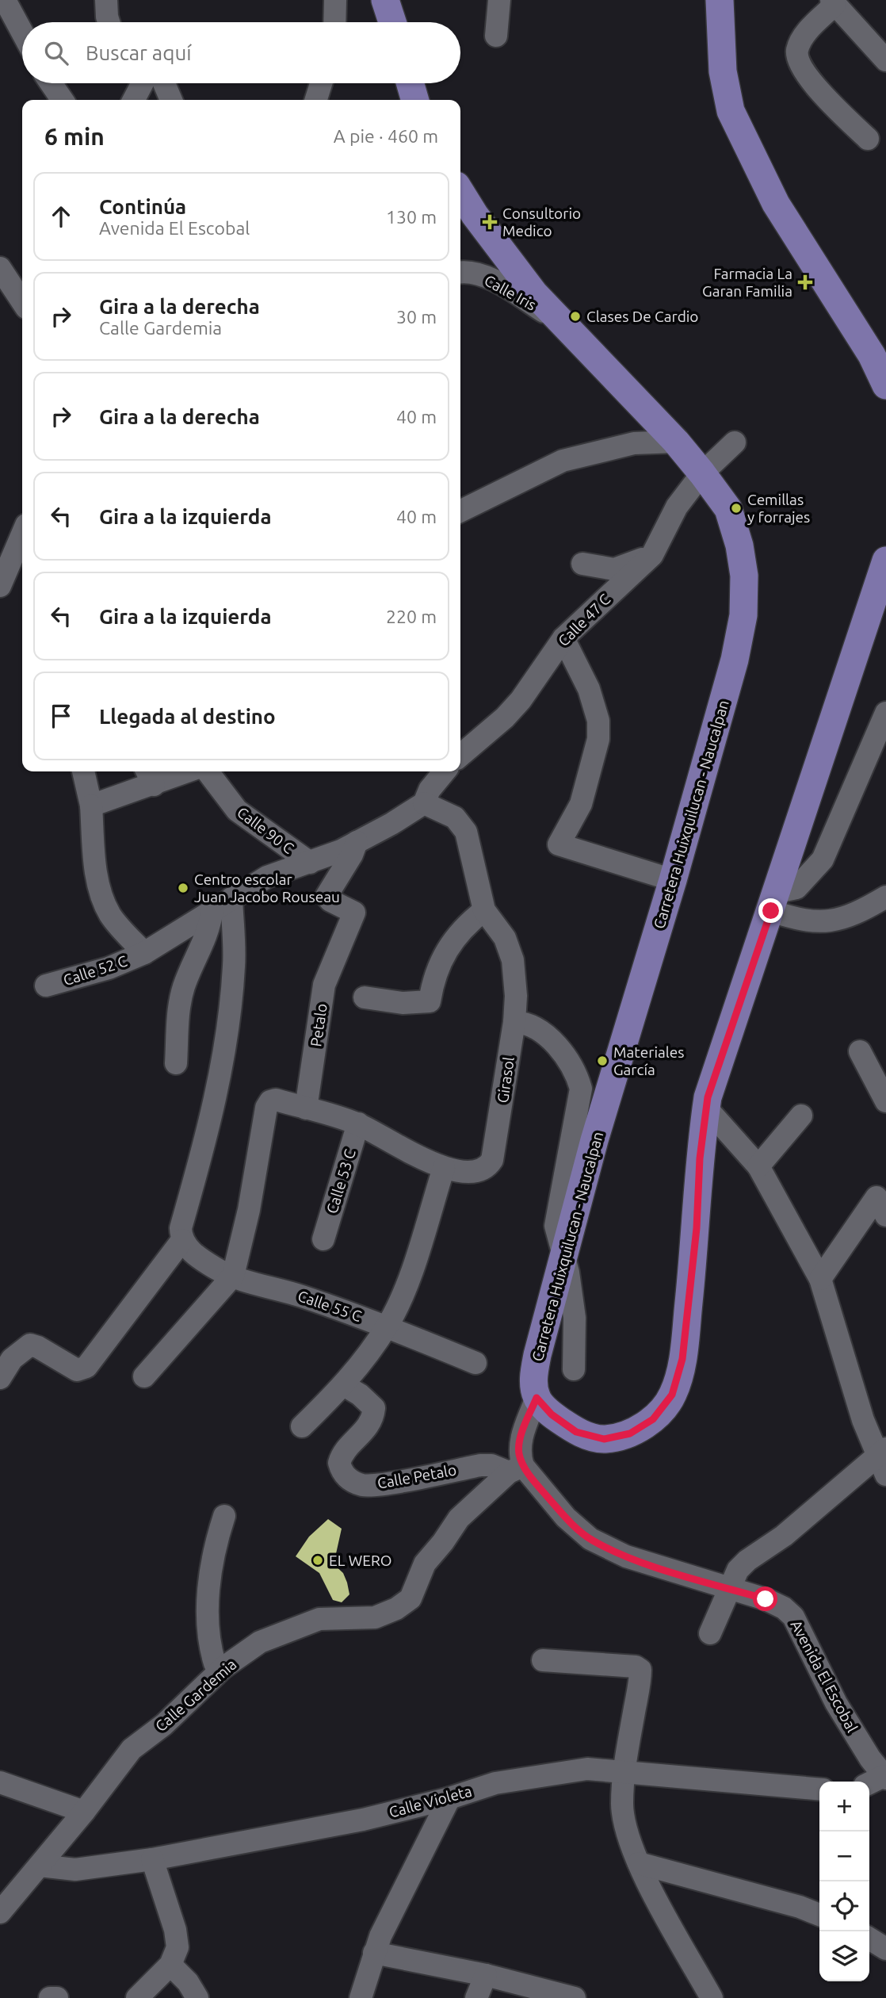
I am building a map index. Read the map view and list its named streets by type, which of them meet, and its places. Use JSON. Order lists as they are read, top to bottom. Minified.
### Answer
{"streets":{"main road":["Carretera Huixquilucan - Naucalpan"],"street":["Calle Iris","Calle 47 C","Calle 90 C","Calle 52 C","Petalo","Girasol","Calle 53 C","Calle 55 C","Calle Petalo","Avenida El Escobal","Calle Gardemia","Calle Violeta"]},"crossings":[["Calle Iris","Carretera Huixquilucan - Naucalpan"],["Calle 47 C","Carretera Huixquilucan - Naucalpan"],["Calle 90 C","Calle 52 C"],["Petalo","Girasol"],["Girasol","Calle 53 C"],["Girasol","Calle 55 C"],["Calle Petalo","Avenida El Escobal"],["Calle Petalo","Calle Gardemia"],["Avenida El Escobal","Calle Gardemia"],["Calle Gardemia","Calle Violeta"]],"places":{"health":["Consultorio Medico","Farmacia La Garan Familia"],"other":["Clases De Cardio","Cemillas y forrajes","Centro escolar Juan Jacobo Rouseau","Materiales García","EL WERO"]},"page":{"search":"Buscar aquí","heading":["6 min","A pie · 460 m"],"list":[["Continúa","Avenida El Escobal","130 m"],["Gira a la derecha","Calle Gardemia","30 m"],["Gira a la derecha","40 m"],["Gira a la izquierda","40 m"],["Gira a la izquierda","220 m"],"Llegada al destino"],"map_buttons":["+","−"]}}
